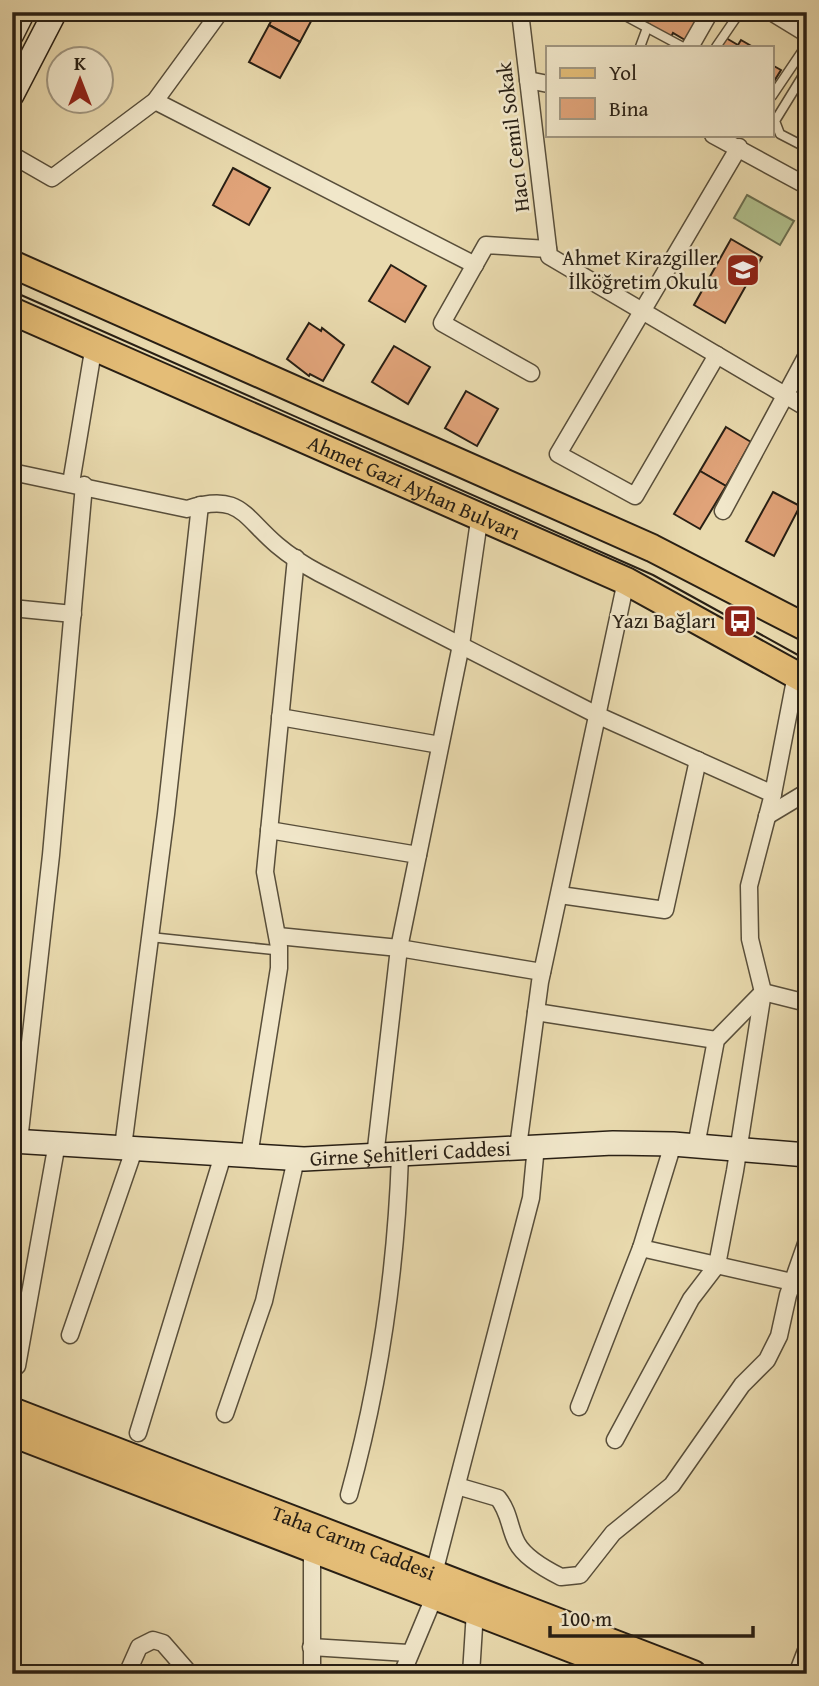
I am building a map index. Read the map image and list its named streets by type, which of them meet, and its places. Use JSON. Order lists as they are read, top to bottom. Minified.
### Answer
{"streets":{"main road":["Ahmet Gazi Ayhan Bulvarı","Taha Carım Caddesi"],"street":["Hacı Cemil Sokak","Girne Şehitleri Caddesi"]},"places":{"school or university":["Ahmet Kirazgiller İlköğretim Okulu"],"bus stop":["Yazı Bağları"]},"legend":["Yol","Bina"],"scale_bar":"100 m","north":"top"}
